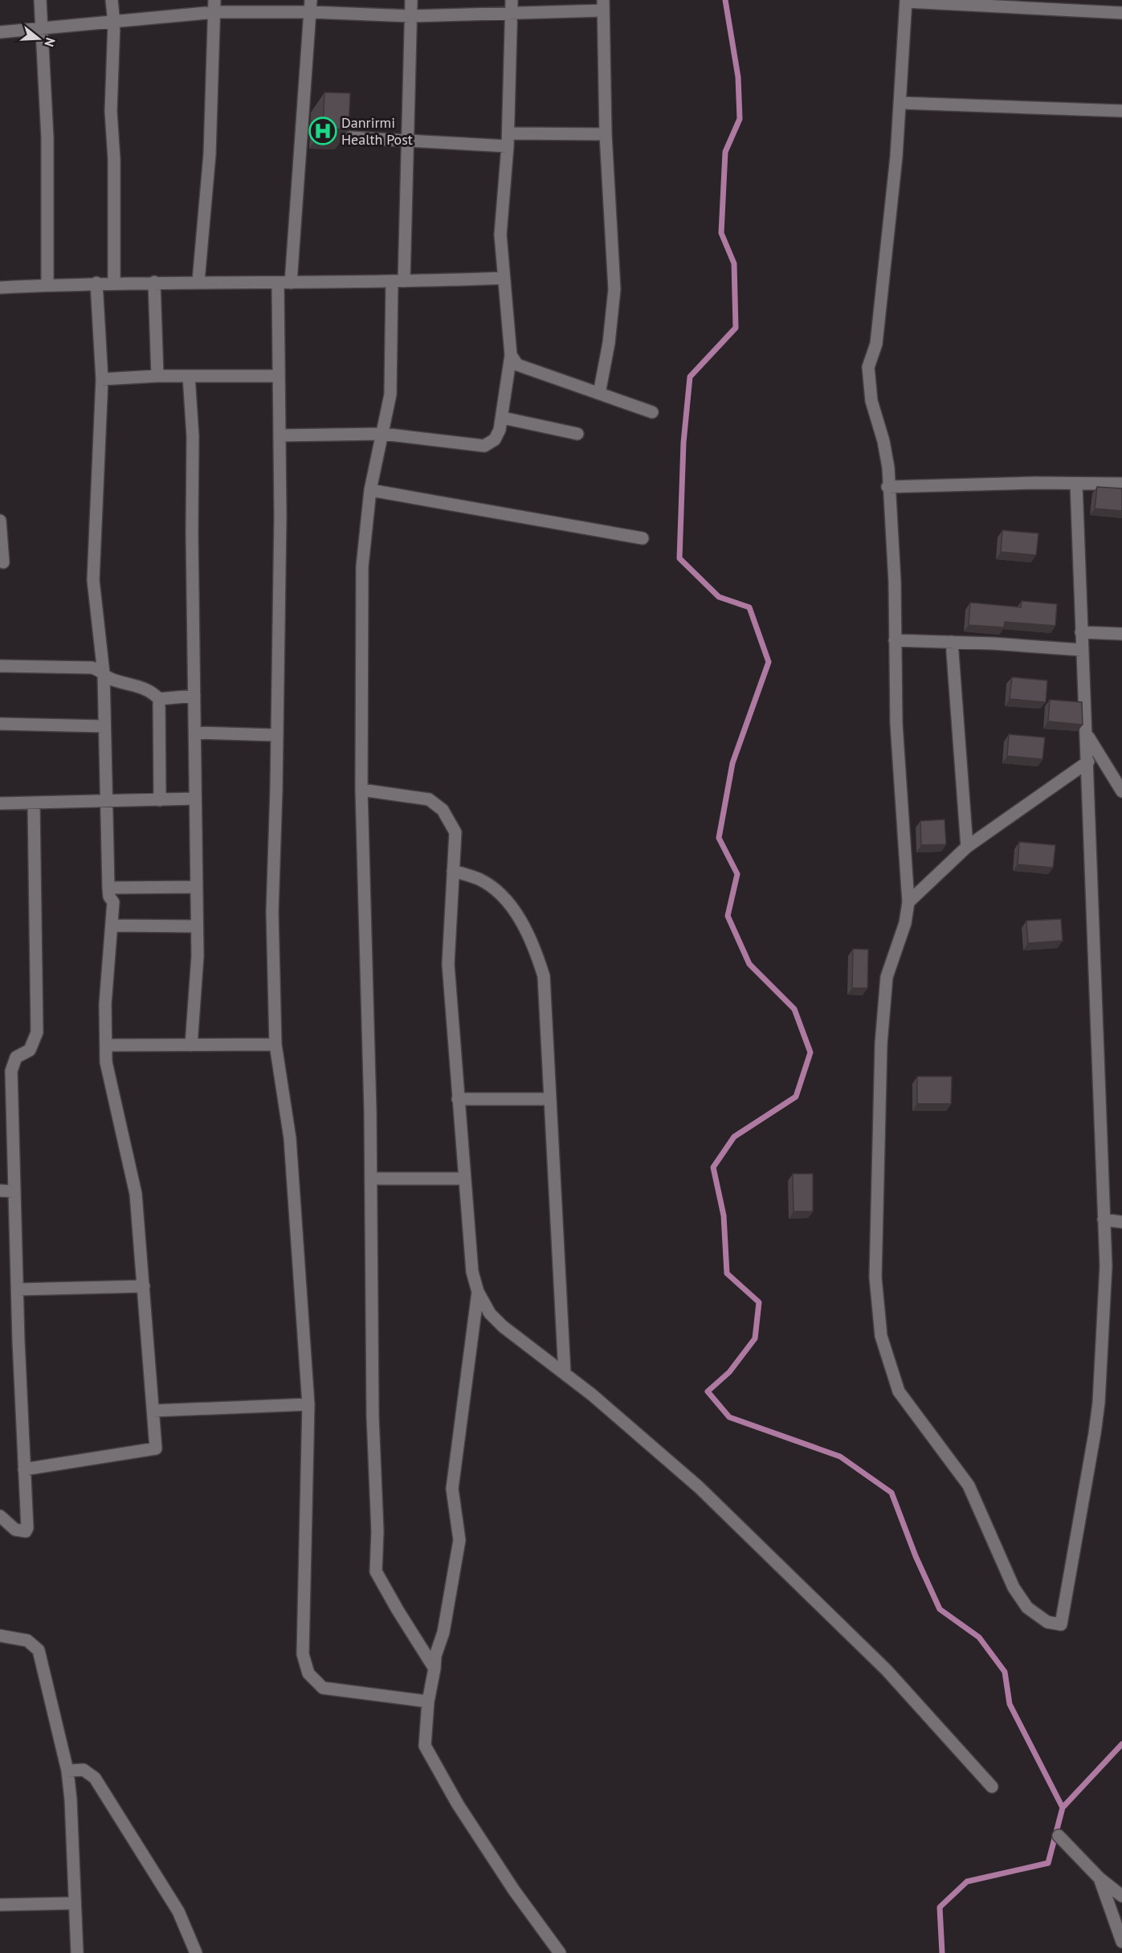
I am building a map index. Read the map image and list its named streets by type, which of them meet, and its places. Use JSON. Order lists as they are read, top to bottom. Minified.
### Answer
{"places":{"hospital":["Danrirmi Health Post"]},"north":"right"}
